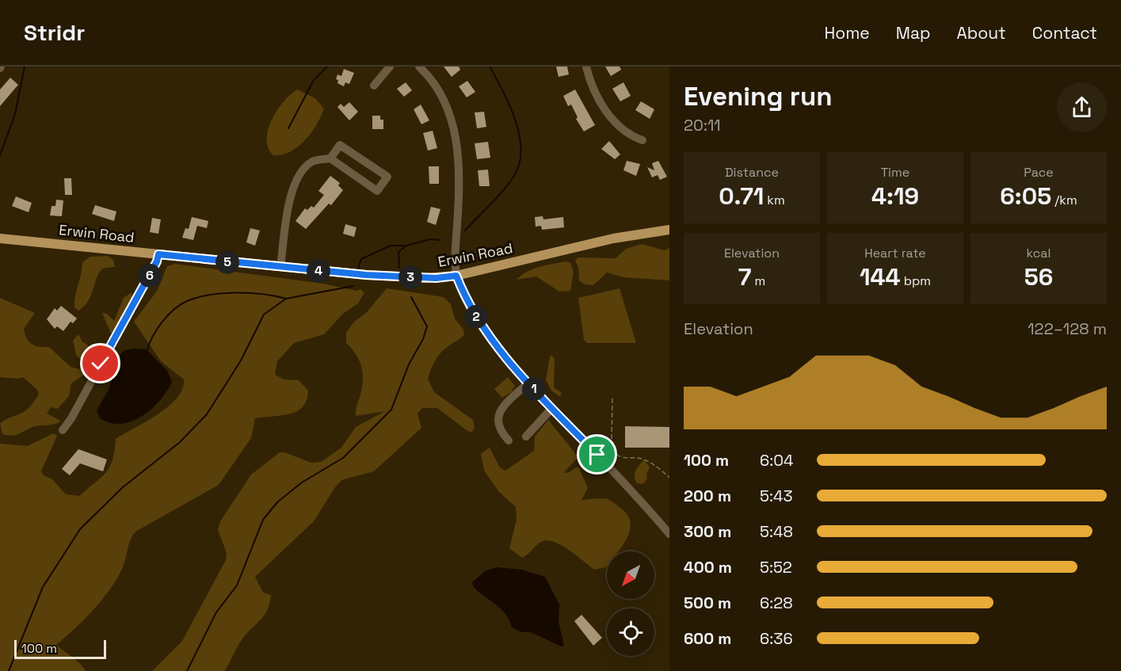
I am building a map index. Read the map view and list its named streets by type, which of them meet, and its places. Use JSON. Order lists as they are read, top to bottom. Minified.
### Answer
{"streets":{"main road":["Erwin Road"]},"scale_bar":"100 m","north":"bottom left","page":{"header":"Stridr","nav":["Home","Map","About","Contact"],"heading":["Evening run","20:11"],"stats":[["Distance","0.71 km"],["Time","4:19"],["Pace","6:05 /km"],["Elevation","7 m"],["Heart rate","144 bpm"],["kcal","56"]],"pins":["5","4","6","3","2","1"],"chart":["Elevation","122–128 m"],"list":[{"name":"100 m","note":"6:04"},{"name":"200 m","note":"5:43"},{"name":"300 m","note":"5:48"},{"name":"400 m","note":"5:52"},{"name":"500 m","note":"6:28"},{"name":"600 m","note":"6:36"}],"scale":"100 m"}}
